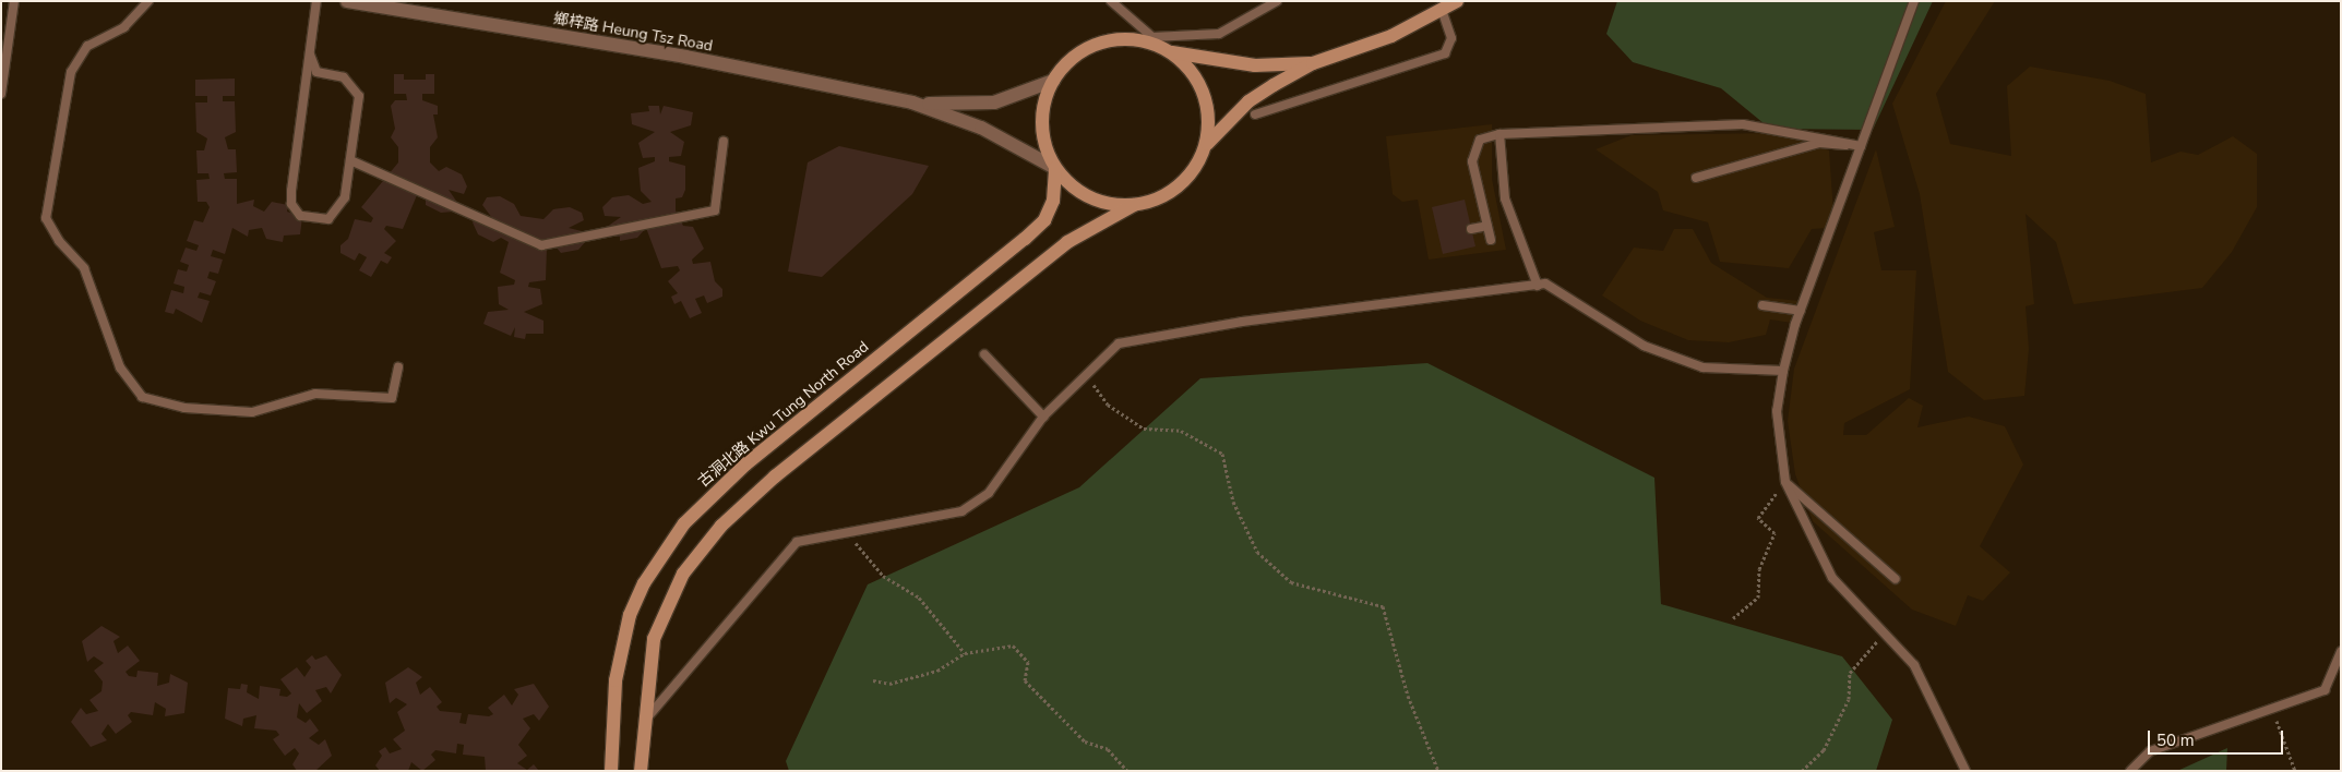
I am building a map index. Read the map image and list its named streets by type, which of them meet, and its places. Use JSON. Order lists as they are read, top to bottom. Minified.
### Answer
{"streets":{"main road":["古洞北路 Kwu Tung North Road"],"street":["鄉梓路 Heung Tsz Road"]},"crossings":[["鄉梓路 Heung Tsz Road","古洞北路 Kwu Tung North Road"]],"scale_bar":"50 m"}
